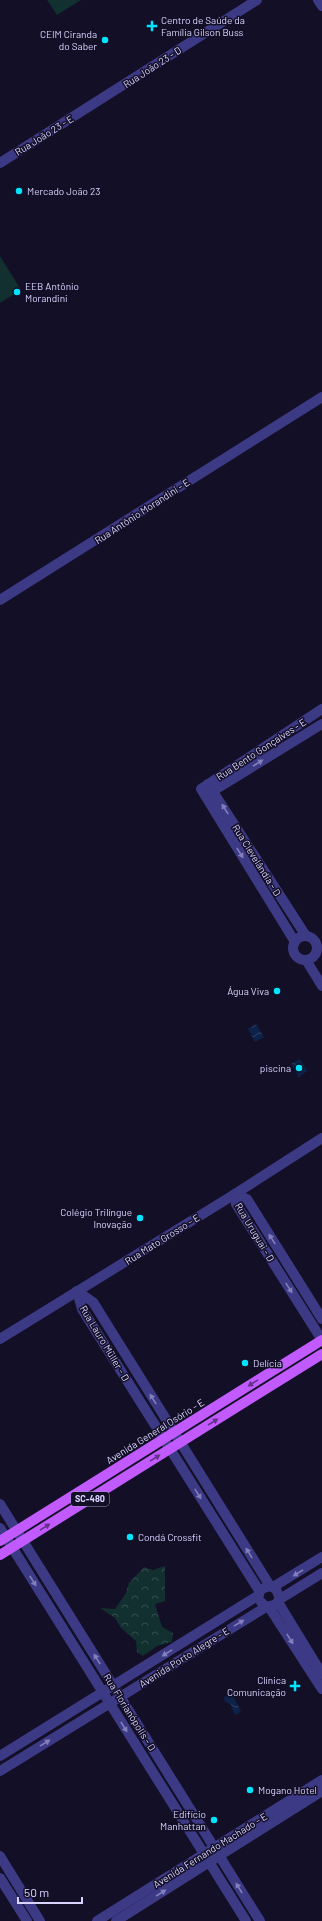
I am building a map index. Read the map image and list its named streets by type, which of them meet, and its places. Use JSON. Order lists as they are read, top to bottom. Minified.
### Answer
{"streets":{"main road":["Avenida General Osório - E","SC-480"],"street":["Rua João 23 - D","Rua João 23 - E","Rua Antônio Morandini - E","Rua Bento Gonçalves - E","Rua Clevelândia - D","Rua Uruguai - D","Rua Mato Grosso - E","Rua Lauro Müller - D","Avenida Porto Alegre - E","Rua Florianópolis - D","Avenida Fernando Machado - E"]},"crossings":[["Rua João 23 - D","Rua João 23 - E"],["Rua Bento Gonçalves - E","Rua Clevelândia - D"],["Rua Uruguai - D","Rua Mato Grosso - E"],["Rua Uruguai - D","Avenida General Osório - E"],["Rua Mato Grosso - E","Rua Lauro Müller - D"],["Rua Lauro Müller - D","Avenida General Osório - E"],["Rua Lauro Müller - D","SC-480"],["Rua Lauro Müller - D","Avenida Porto Alegre - E"],["Avenida General Osório - E","Rua Florianópolis - D"],["SC-480","Rua Florianópolis - D"],["Avenida Porto Alegre - E","Rua Florianópolis - D"],["Rua Florianópolis - D","Avenida Fernando Machado - E"]],"places":{"health":["Centro de Saúde da Família Gilson Buss","Clínica Comunicação"],"other":["CEIM Ciranda do Saber","Mercado João 23","EEB Antônio Morandini","Água Viva","piscina","Colégio Trilíngue Inovação","Delícia","Condá Crossfit","Mogano Hotel","Edifício Manhattan"]},"scale_bar":"50 m"}
